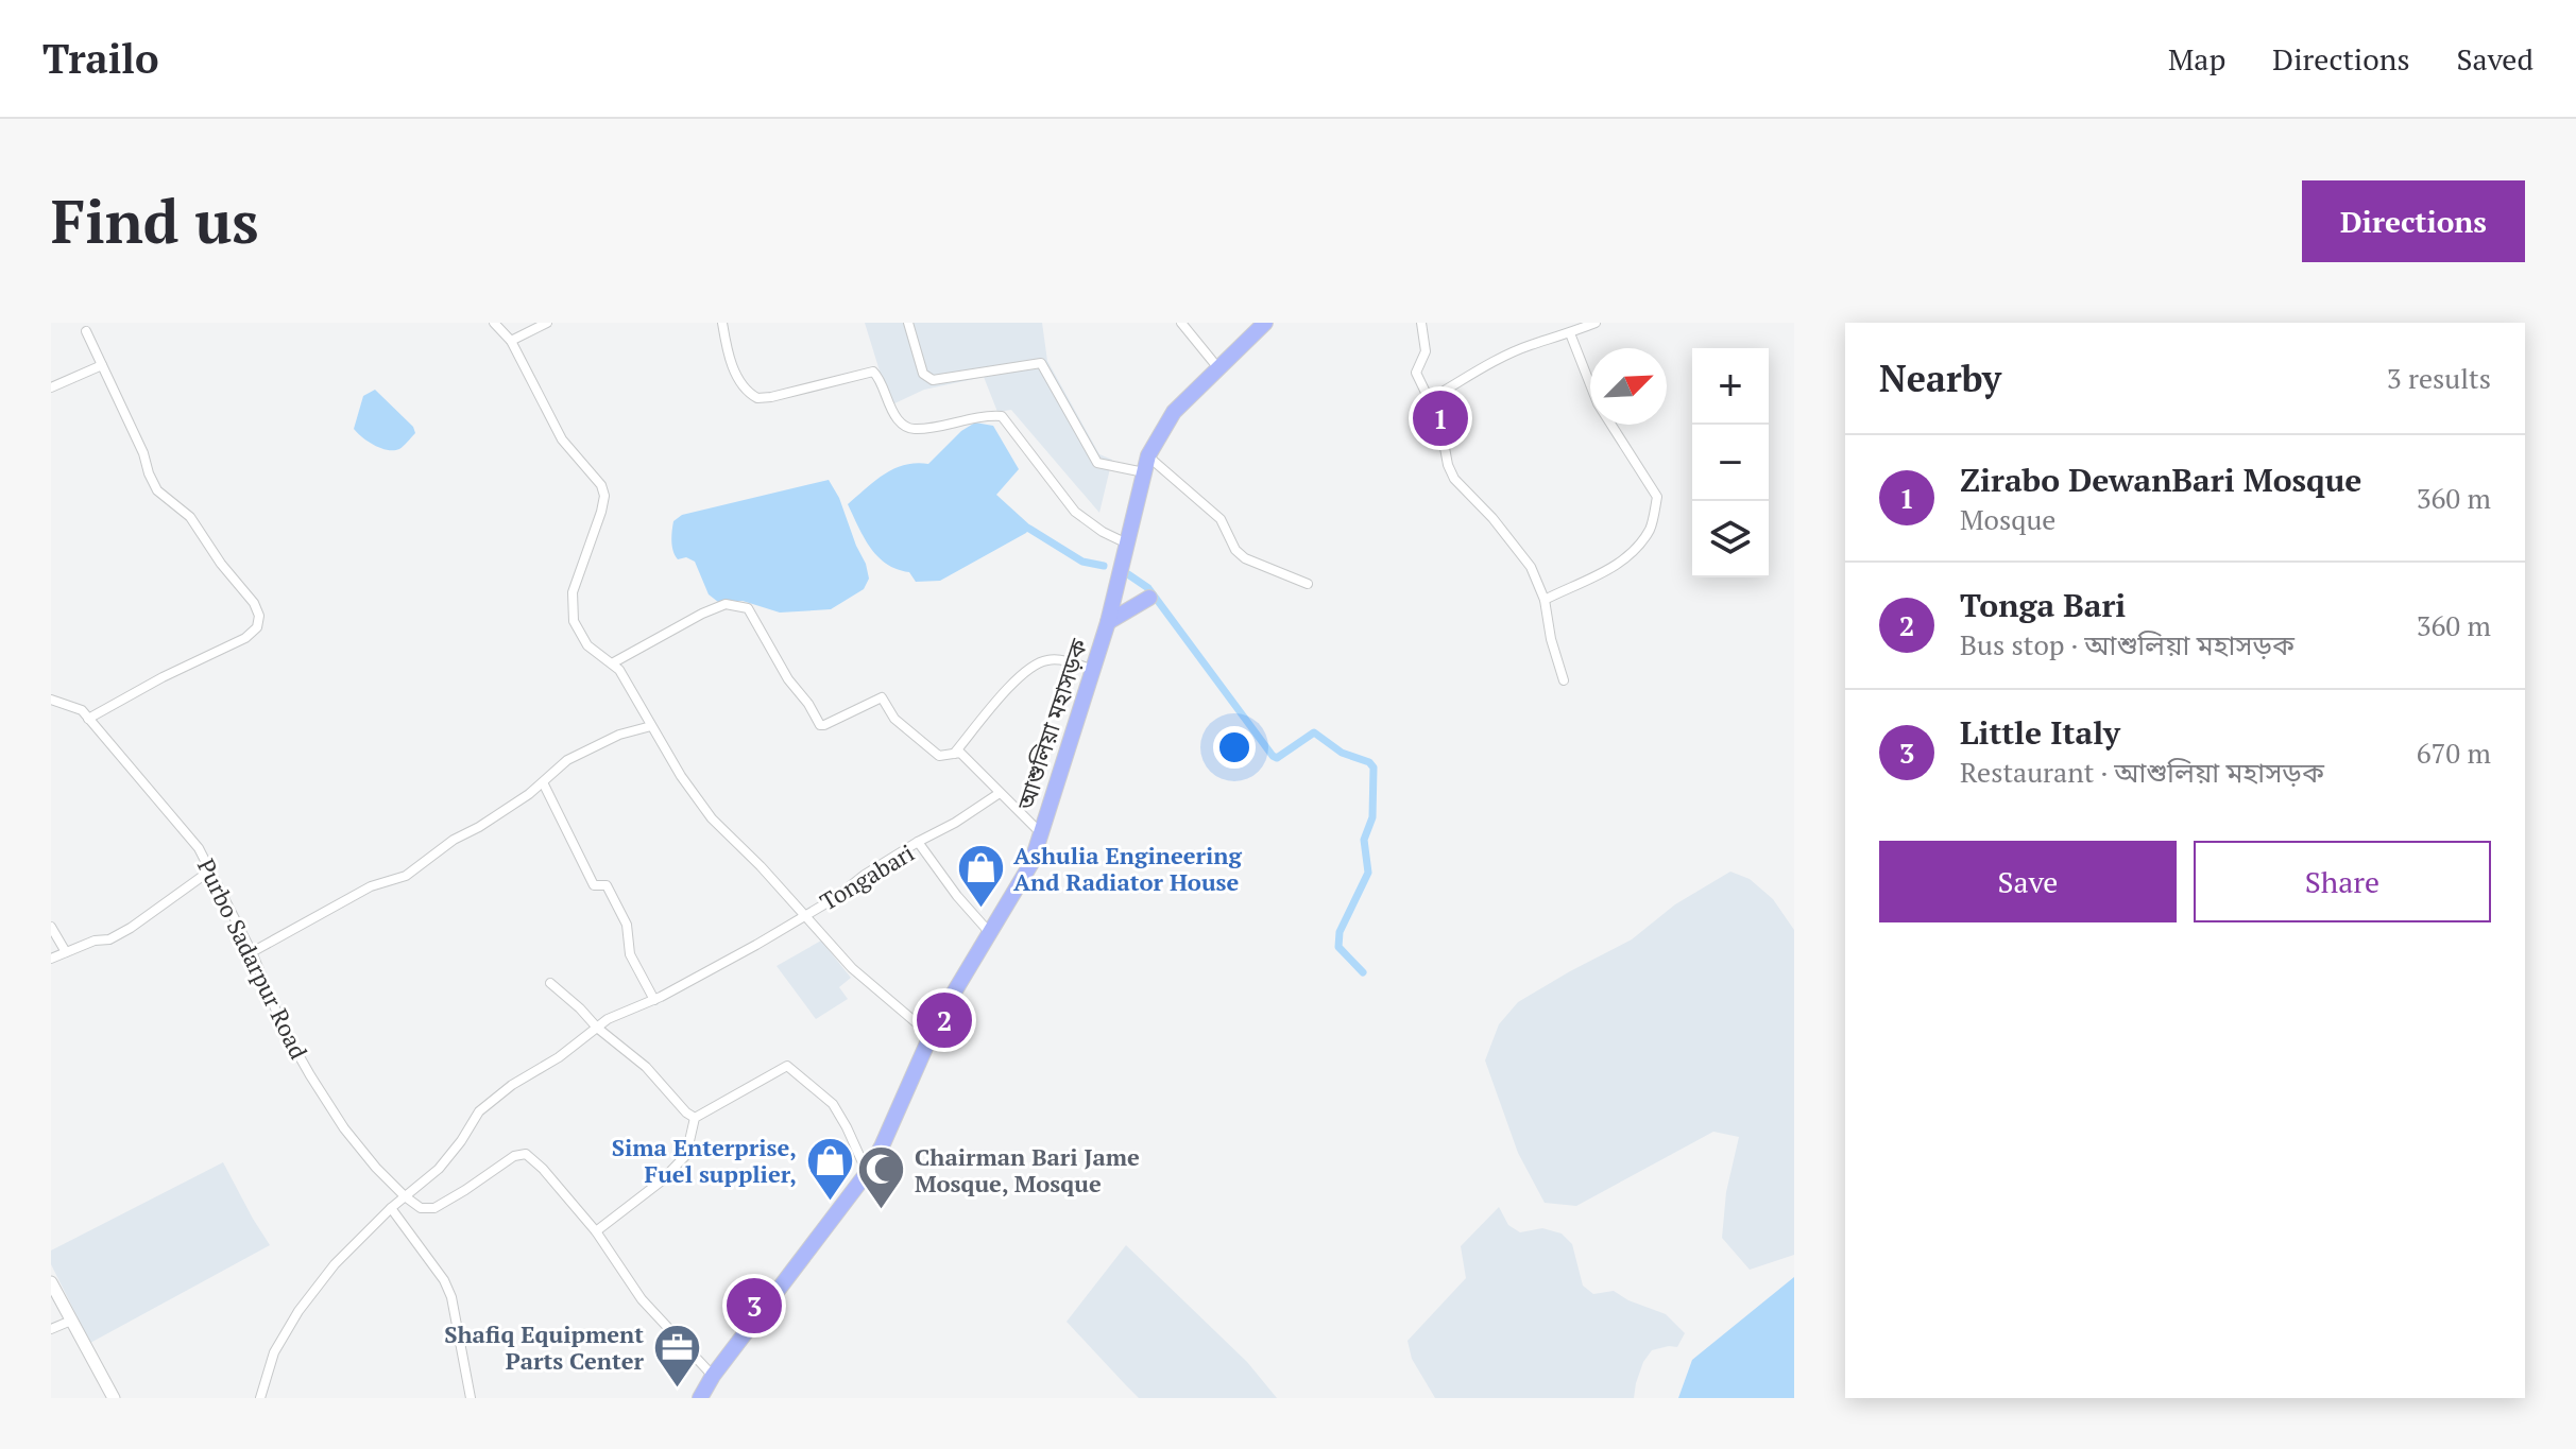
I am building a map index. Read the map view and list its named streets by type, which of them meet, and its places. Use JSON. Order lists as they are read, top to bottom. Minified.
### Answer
{"streets":{"highway":["আশুলিয়া মহাসড়ক"],"street":["Tongabari","Purbo Sadarpur Road"]},"crossings":[["আশুলিয়া মহাসড়ক","Tongabari"],["Tongabari","Purbo Sadarpur Road"]],"places":{"shop":["Ashulia Engineering And Radiator House","Sima Enterprise, Fuel supplier,"],"mosque":["Chairman Bari Jame Mosque, Mosque"],"office":["Shafiq Equipment Parts Center"]},"north":"top right","page":{"header":"Trailo","nav":["Map","Directions","Saved"],"buttons":["Directions",["Save","Share"]],"title":"Find us","heading":["Nearby","3 results"],"map_buttons":["+","−"],"pins":["1","2","3"],"list":[{"mark":"1","name":"Zirabo DewanBari Mosque","note":"Mosque","value":"360 m"},{"mark":"2","name":"Tonga Bari","note":"Bus stop · আশুলিয়া মহাসড়ক","value":"360 m"},{"mark":"3","name":"Little Italy","note":"Restaurant · আশুলিয়া মহাসড়ক","value":"670 m"}]}}
